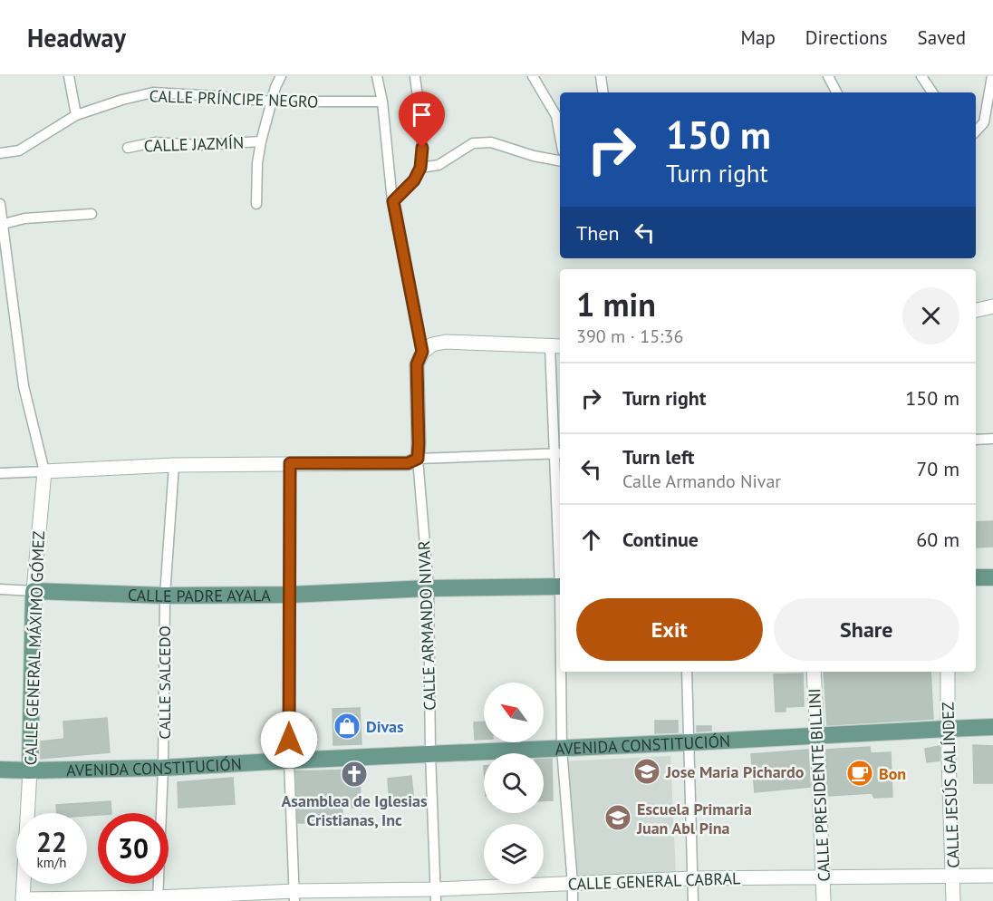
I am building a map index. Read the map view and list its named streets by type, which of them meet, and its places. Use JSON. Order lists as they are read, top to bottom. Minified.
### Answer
{"streets":{"main road":["CALLE PADRE AYALA","CALLE GENERAL MÁXIMO GÓMEZ","AVENIDA CONSTITUCIÓN"],"street":["CALLE PRÍNCIPE NEGRO","CALLE JAZMÍN","CALLE ARMANDO NIVAR","CALLE SALCEDO","CALLE PRESIDENTE BILLINI","CALLE JESÚS GALÍNDEZ","CALLE GENERAL CABRAL"]},"crossings":[["CALLE PADRE AYALA","CALLE ARMANDO NIVAR"],["CALLE PADRE AYALA","CALLE GENERAL MÁXIMO GÓMEZ"],["CALLE PADRE AYALA","CALLE SALCEDO"],["CALLE ARMANDO NIVAR","AVENIDA CONSTITUCIÓN"],["CALLE ARMANDO NIVAR","CALLE GENERAL CABRAL"],["CALLE GENERAL MÁXIMO GÓMEZ","AVENIDA CONSTITUCIÓN"],["CALLE GENERAL MÁXIMO GÓMEZ","CALLE GENERAL CABRAL"],["CALLE SALCEDO","AVENIDA CONSTITUCIÓN"],["CALLE SALCEDO","CALLE GENERAL CABRAL"],["AVENIDA CONSTITUCIÓN","CALLE PRESIDENTE BILLINI"],["AVENIDA CONSTITUCIÓN","CALLE JESÚS GALÍNDEZ"],["CALLE PRESIDENTE BILLINI","CALLE GENERAL CABRAL"],["CALLE JESÚS GALÍNDEZ","CALLE GENERAL CABRAL"]],"places":{"shop":["Divas"],"school or university":["Jose Maria Pichardo","Escuela Primaria Juan Abl Pina"],"cafe":["Bon"],"church":["Asamblea de Iglesias Cristianas, Inc"]},"north":"top left","page":{"header":"Headway","nav":["Map","Directions","Saved"],"turn":["150 m","Turn right"],"then":"Then","heading":["1 min","390 m · 15:36"],"list":[{"name":"Turn right","value":"150 m"},{"name":"Turn left","note":"Calle Armando Nivar","value":"70 m"},{"name":"Continue","value":"60 m"}],"buttons":["Exit","Share"],"speed":"22 km/h","limit":"30"}}
